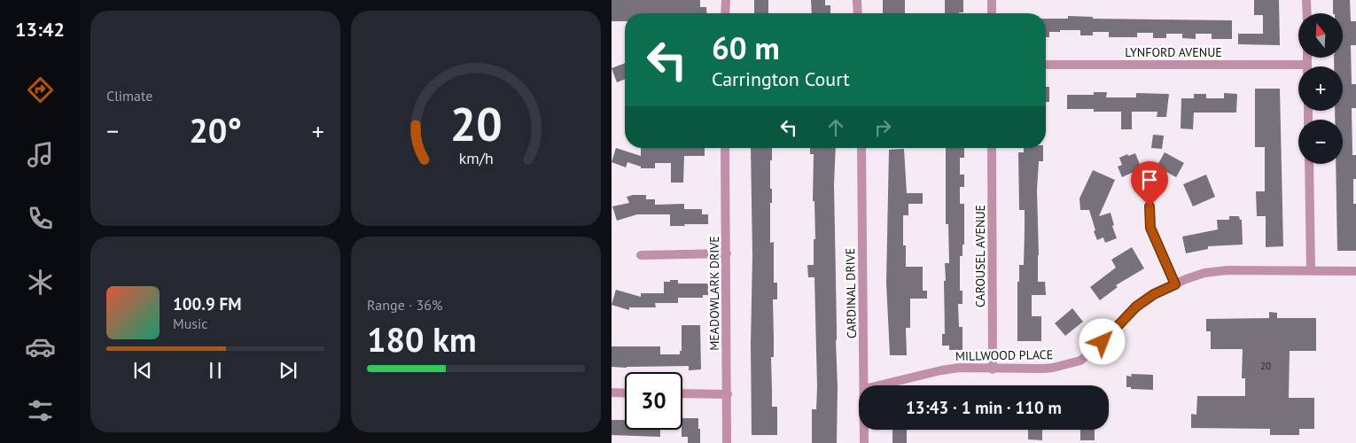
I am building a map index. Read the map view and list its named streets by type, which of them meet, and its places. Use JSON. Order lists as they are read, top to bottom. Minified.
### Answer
{"streets":{"street":["LYNFORD AVENUE","CAROUSEL AVENUE","MEADOWLARK DRIVE","CARDINAL DRIVE","MILLWOOD PLACE"]},"crossings":[["CAROUSEL AVENUE","MILLWOOD PLACE"]],"house_numbers":["20"],"north":"top","page":{"tabs":"13:42","tile":["Climate",["Range · 36%","180 km"]],"map_buttons":["+","−"],"turn":["60 m","Carrington Court"],"heat":["−","20°","+"],"song":["100.9 FM","Music"],"limit":"30","trip":"13:43 · 1 min · 110 m","gauge":["20","km/h"]}}
